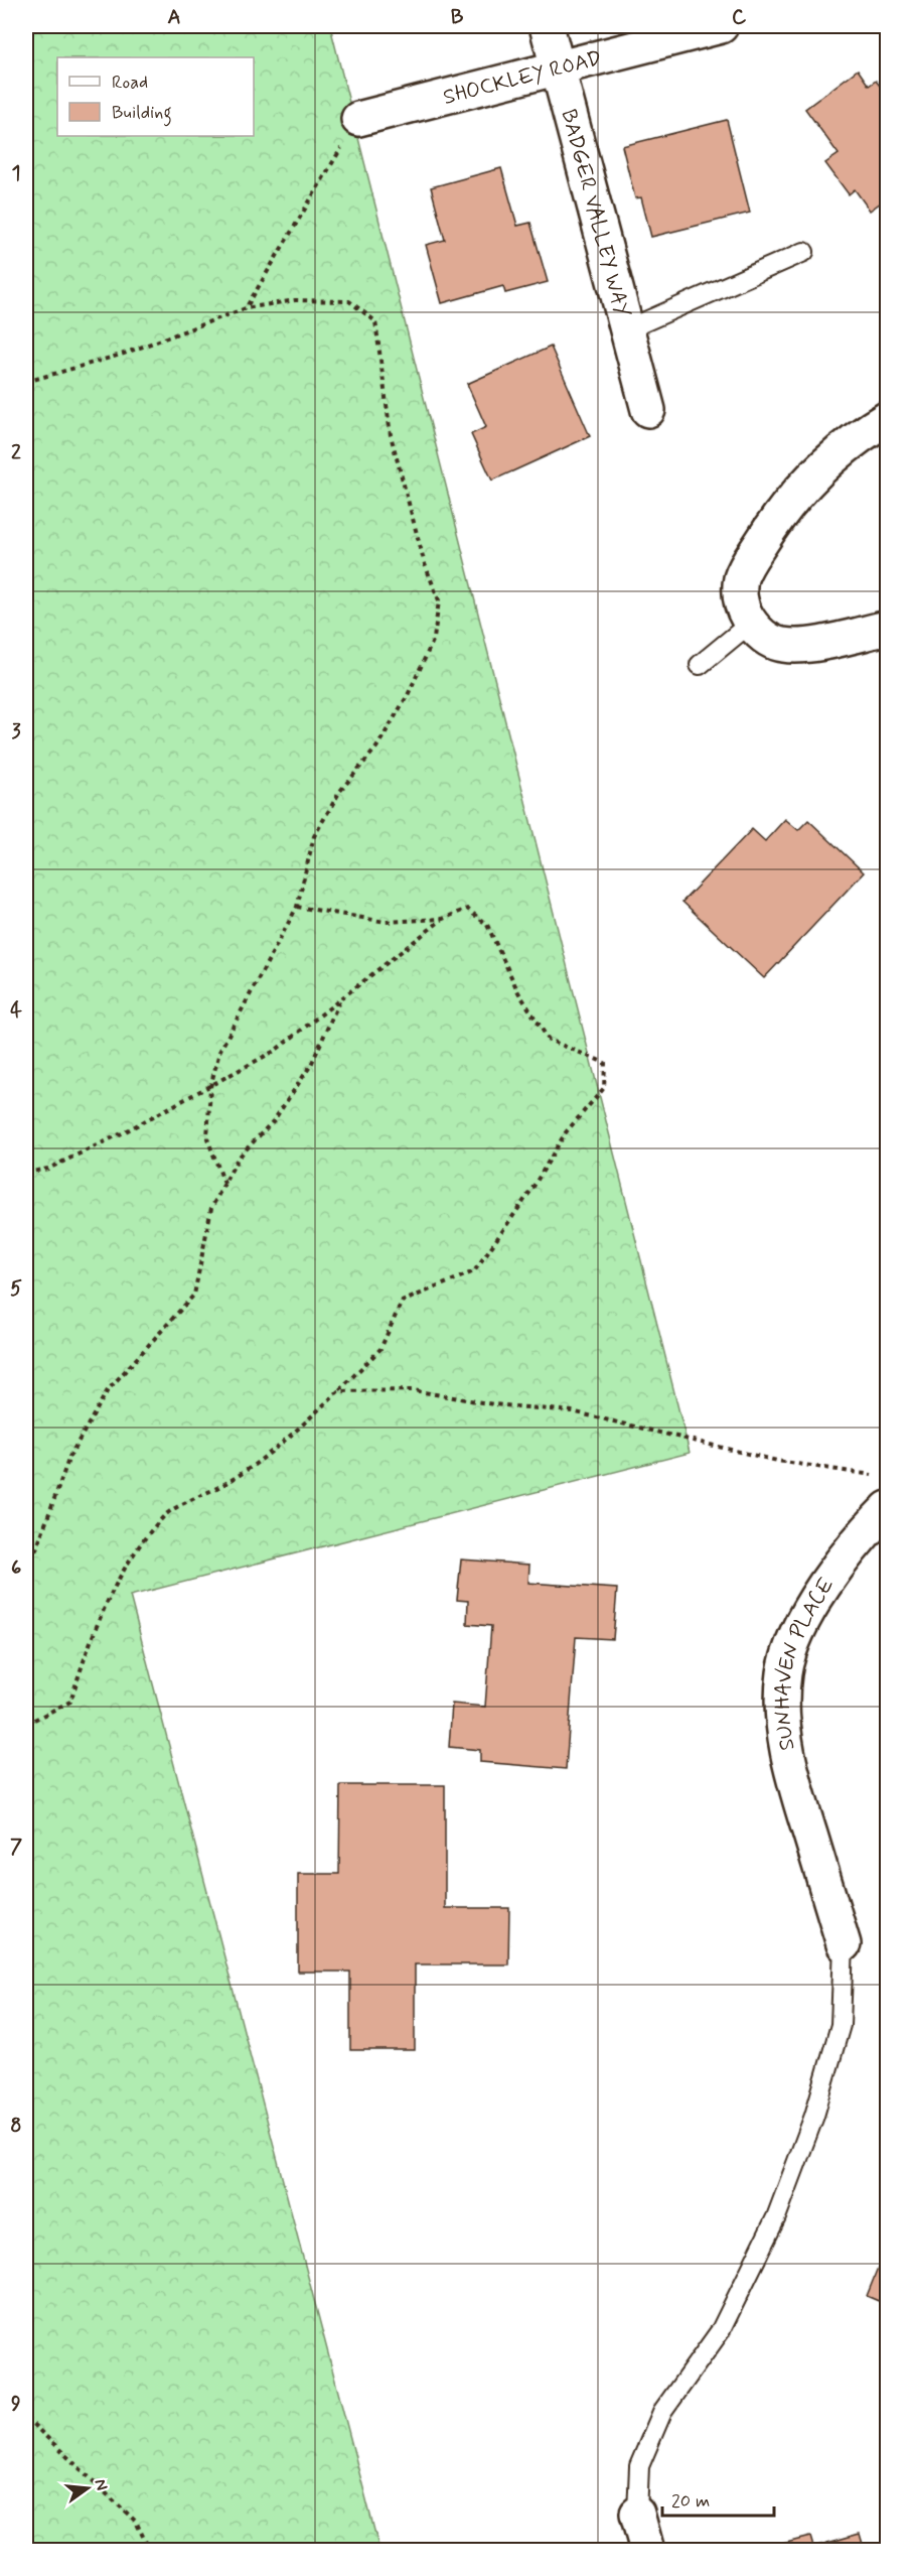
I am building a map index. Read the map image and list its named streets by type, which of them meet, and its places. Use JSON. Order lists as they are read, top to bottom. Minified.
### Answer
{"streets":{"street":["SHOCKLEY ROAD","BADGER VALLEY WAY","SUNHAVEN PLACE"]},"crossings":[["SHOCKLEY ROAD","BADGER VALLEY WAY"]],"legend":["Road","Building"],"scale_bar":"20 m","north":"right","grid":{"columns":["A","B","C"],"rows":["1","2","3","4","5","6","7","8","9"]}}
